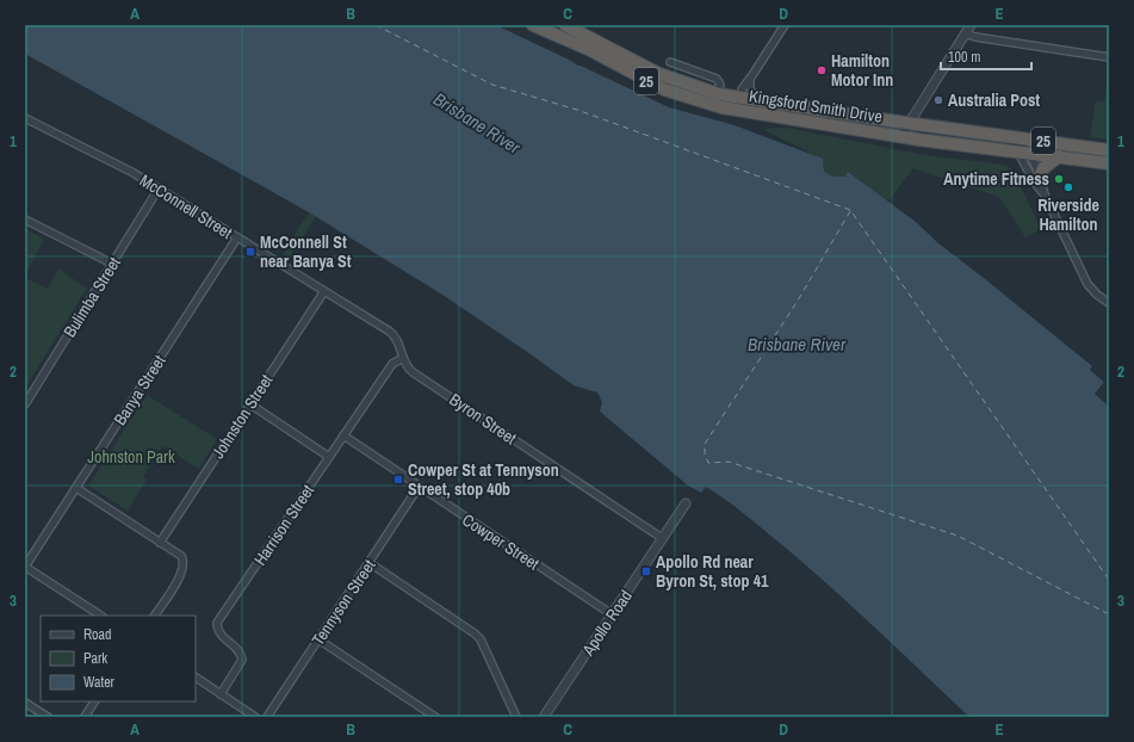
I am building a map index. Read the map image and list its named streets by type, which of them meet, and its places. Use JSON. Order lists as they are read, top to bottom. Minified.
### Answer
{"streets":{"highway":["25","Kingsford Smith Drive"],"street":["McConnell Street","Bulimba Street","Banya Street","Johnston Street","Byron Street","Harrison Street","Cowper Street","Tennyson Street","Apollo Road"]},"crossings":[["McConnell Street","Bulimba Street"],["McConnell Street","Banya Street"],["McConnell Street","Johnston Street"],["McConnell Street","Byron Street"],["McConnell Street","Harrison Street"],["Byron Street","Harrison Street"],["Byron Street","Apollo Road"],["Harrison Street","Cowper Street"],["Cowper Street","Tennyson Street"],["Cowper Street","Apollo Road"]],"water":["Brisbane River"],"parks":["Johnston Park"],"places":{"other":["Hamilton Motor Inn","Australia Post","Anytime Fitness","Riverside Hamilton"],"transit":["McConnell St near Banya St","Cowper St at Tennyson Street, stop 40b","Apollo Rd near Byron St, stop 41"]},"legend":["Road","Park","Water"],"scale_bar":"100 m","grid":{"columns":["A","B","C","D","E"],"rows":["1","2","3"]}}
